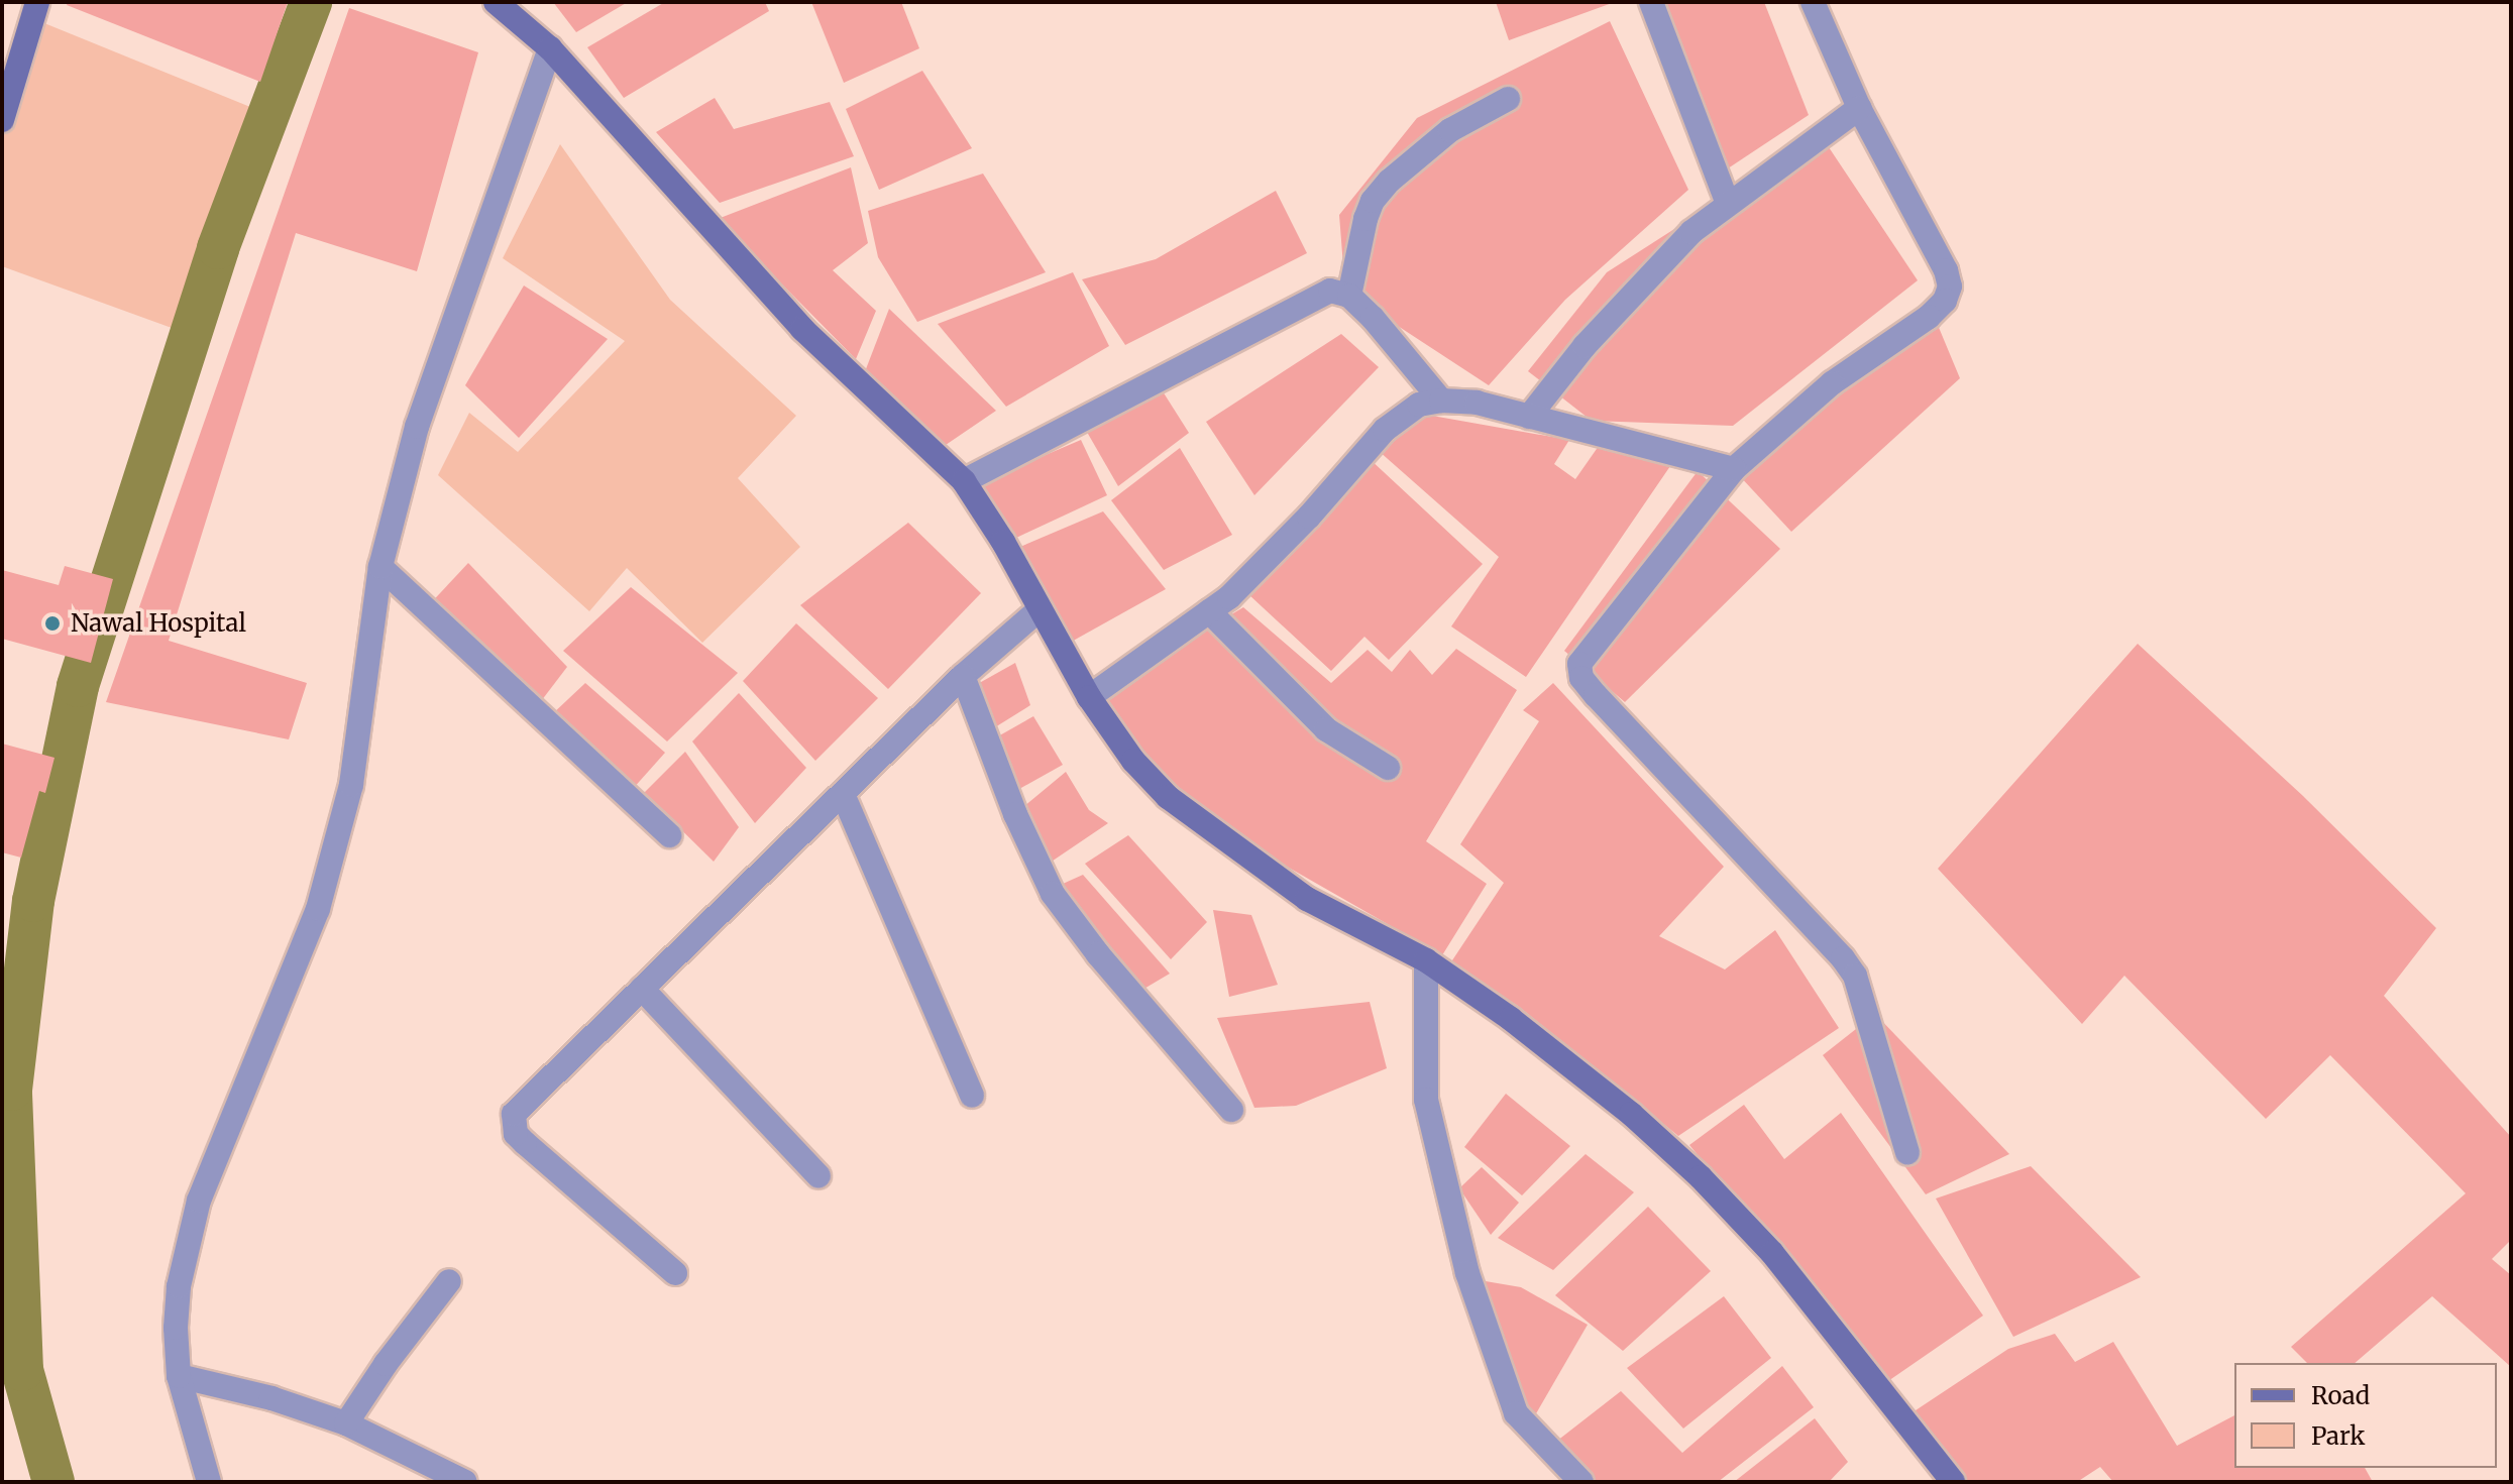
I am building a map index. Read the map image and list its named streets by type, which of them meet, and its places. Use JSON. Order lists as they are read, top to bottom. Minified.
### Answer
{"places":["Nawal Hospital"],"legend":["Road","Park"]}
